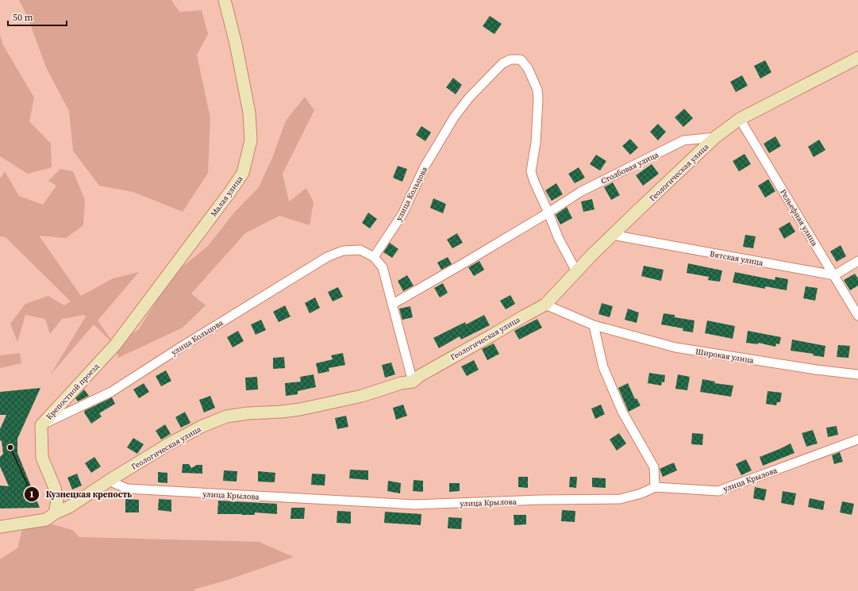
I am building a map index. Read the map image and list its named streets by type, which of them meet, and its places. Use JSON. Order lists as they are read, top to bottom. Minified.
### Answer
{"streets":{"street":["Столбовая улица","Геологическая улица","улица Кольцова","Малая улица","Рельефная улица","Вятская улица","Широкая улица","Крепостной проезд","улица Крылова"]},"crossings":[["Столбовая улица","Геологическая улица"],["Столбовая улица","улица Кольцова"],["Геологическая улица","Рельефная улица"],["Геологическая улица","Вятская улица"],["Геологическая улица","Широкая улица"],["Геологическая улица","Крепостной проезд"],["Геологическая улица","улица Крылова"],["улица Кольцова","Крепостной проезд"],["Малая улица","Крепостной проезд"],["Рельефная улица","Вятская улица"]],"places":["Кузнецкая крепость"],"scale_bar":"50 m"}
